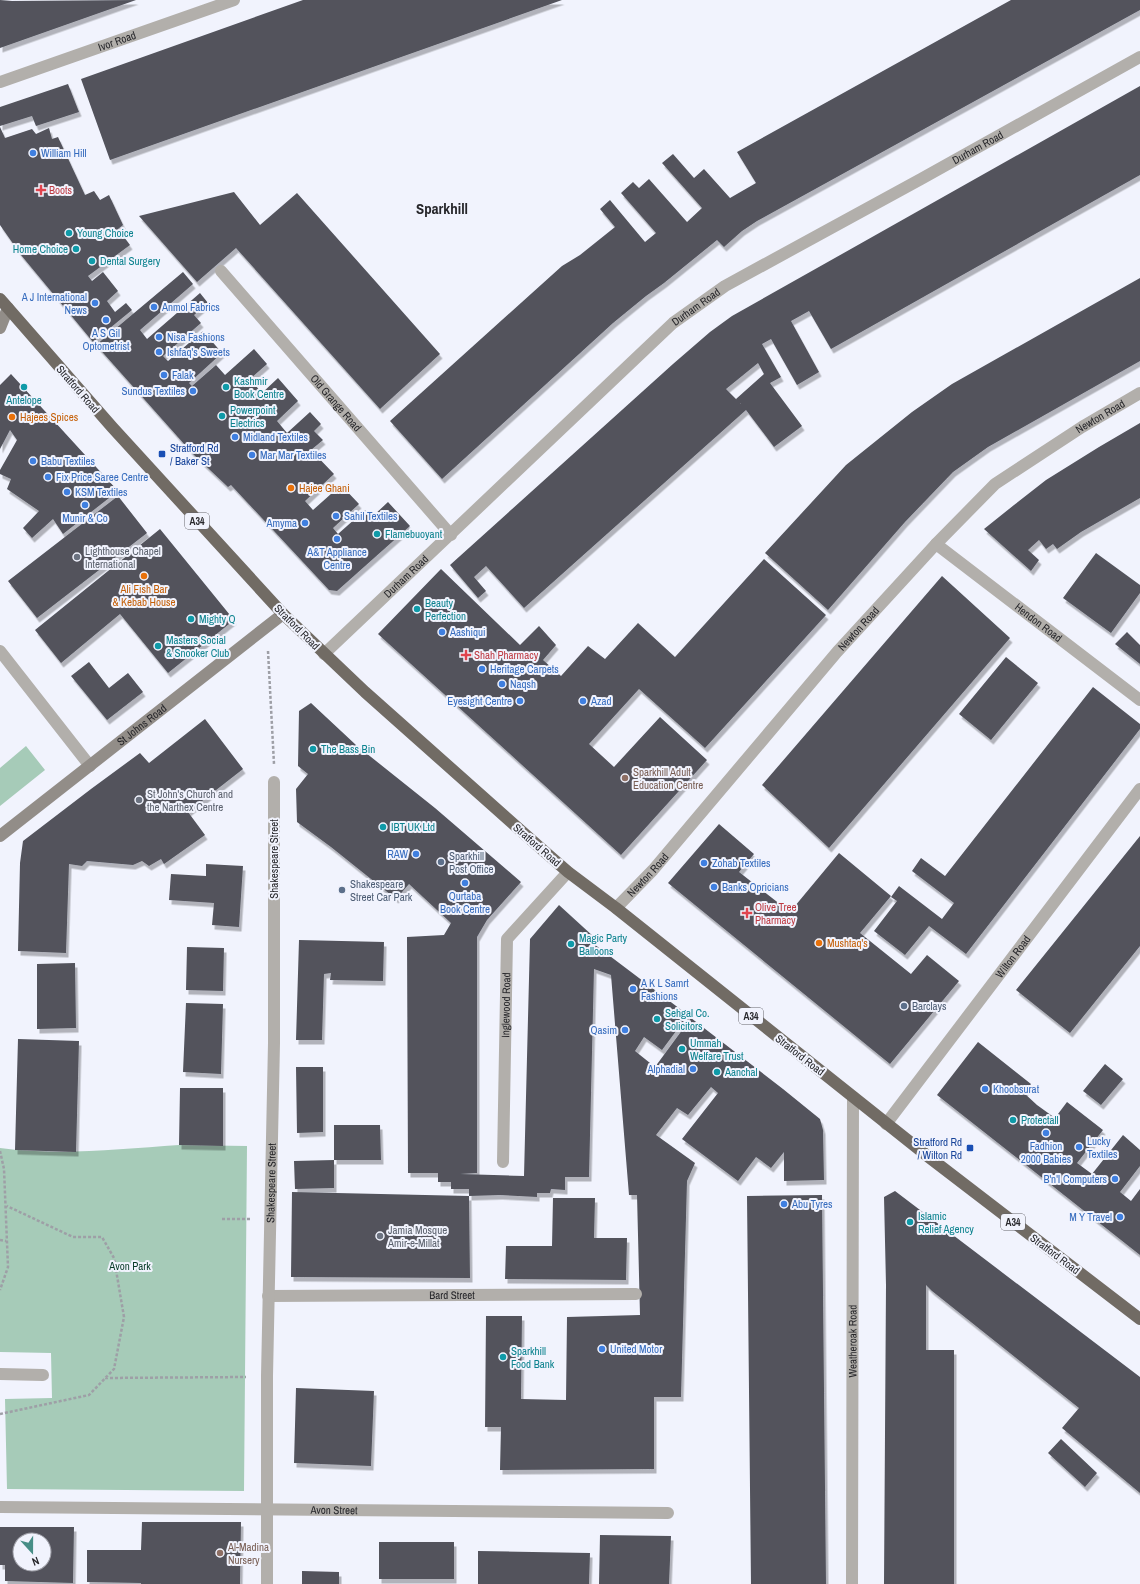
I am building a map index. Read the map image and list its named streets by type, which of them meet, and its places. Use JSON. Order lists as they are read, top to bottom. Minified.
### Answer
{"streets":{"highway":["Stratford Road","A34"],"main road":["St Johns Road"],"street":["Ivor Road","Durham Road","Old Grange Road","Newton Road","Hendon Road","Shakespeare Street","Wilton Road","Inglewood Road","Bard Street","Weatheroak Road","Avon Street"]},"crossings":[["Durham Road","Stratford Road"],["Durham Road","Old Grange Road"],["Stratford Road","Newton Road"],["Stratford Road","St Johns Road"],["Stratford Road","Wilton Road"],["Stratford Road","Inglewood Road"],["Stratford Road","Weatheroak Road"],["Newton Road","Hendon Road"],["Shakespeare Street","Bard Street"],["Shakespeare Street","Avon Street"]],"districts":["Sparkhill"],"parks":["Avon Park"],"places":{"other":["William Hill","Young Choice","Home Choice","Dental Surgery","A J International News","Anmol Fabrics","A S Gil Optometrist","Nisa Fashions","Ishfaq's Sweets","Falak","Antelope","Kashmir Book Centre","Sundus Textiles","Powerpoint Electrics","Hajees Spices","Midland Textiles","Mar Mar Textiles","Babu Textiles","Fix Price Saree Centre","Hajee Ghani","KSM Textiles","Munir & Co","Sahil Textiles","Amyma","Flamebuoyant","A&T Appliance Centre","Lighthouse Chapel International","Ali Fish Bar & Kebab House","Beauty Perfection","Mighty Q","Aashiqui","Masters Social & Snooker Club","Heritage Carpets","Naqsh","Eyesight Centre","Azad","The Bass Bin","Sparkhill Adult Education Centre","St John's Church and the Narthex Centre","IBT UK Ltd","RAW","Sparkhill Post Office","Zohab Textiles","Qurtaba Book Centre","Banks Opricians","Shakespeare Street Car Park","Mushtaq's","Magic Party Balloons","A K L Samrt Fashions","Barclays","Sehgal Co. Solicitors","Qasim","Ummah Welfare Trust","Alphadial","Aanchal","Khoobsurat","Protectall","Fadhion 2000 Babies","Lucky Textiles","B'n'I Computers","Abu Tyres","M Y Travel","Islamic Relief Agency","Jamia Mosque Amir-e-Millat","United Motor","Sparkhill Food Bank","Al-Madina Nursery"],"health":["Boots","Shah Pharmacy","Olive Tree Pharmacy"],"transit":["Stratford Rd / Baker St","Stratford Rd / Wilton Rd"]},"north":"bottom"}
